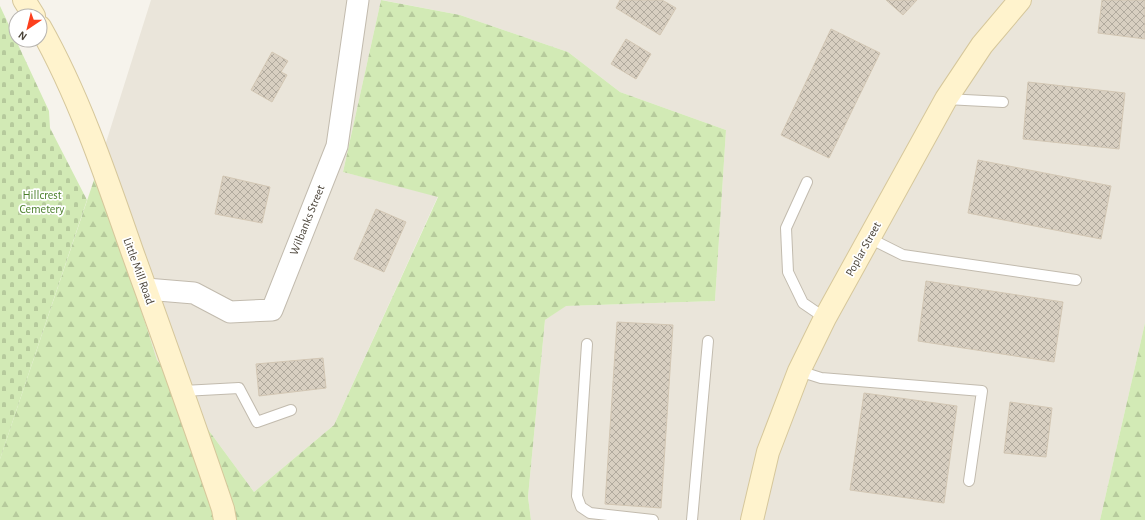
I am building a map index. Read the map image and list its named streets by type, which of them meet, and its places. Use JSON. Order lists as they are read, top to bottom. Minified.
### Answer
{"streets":{"street":["Wilbanks Street","Poplar Street","Little Mill Road"]},"crossings":[["Wilbanks Street","Little Mill Road"]],"parks":["Hillcrest Cemetery"],"north":"bottom left"}
